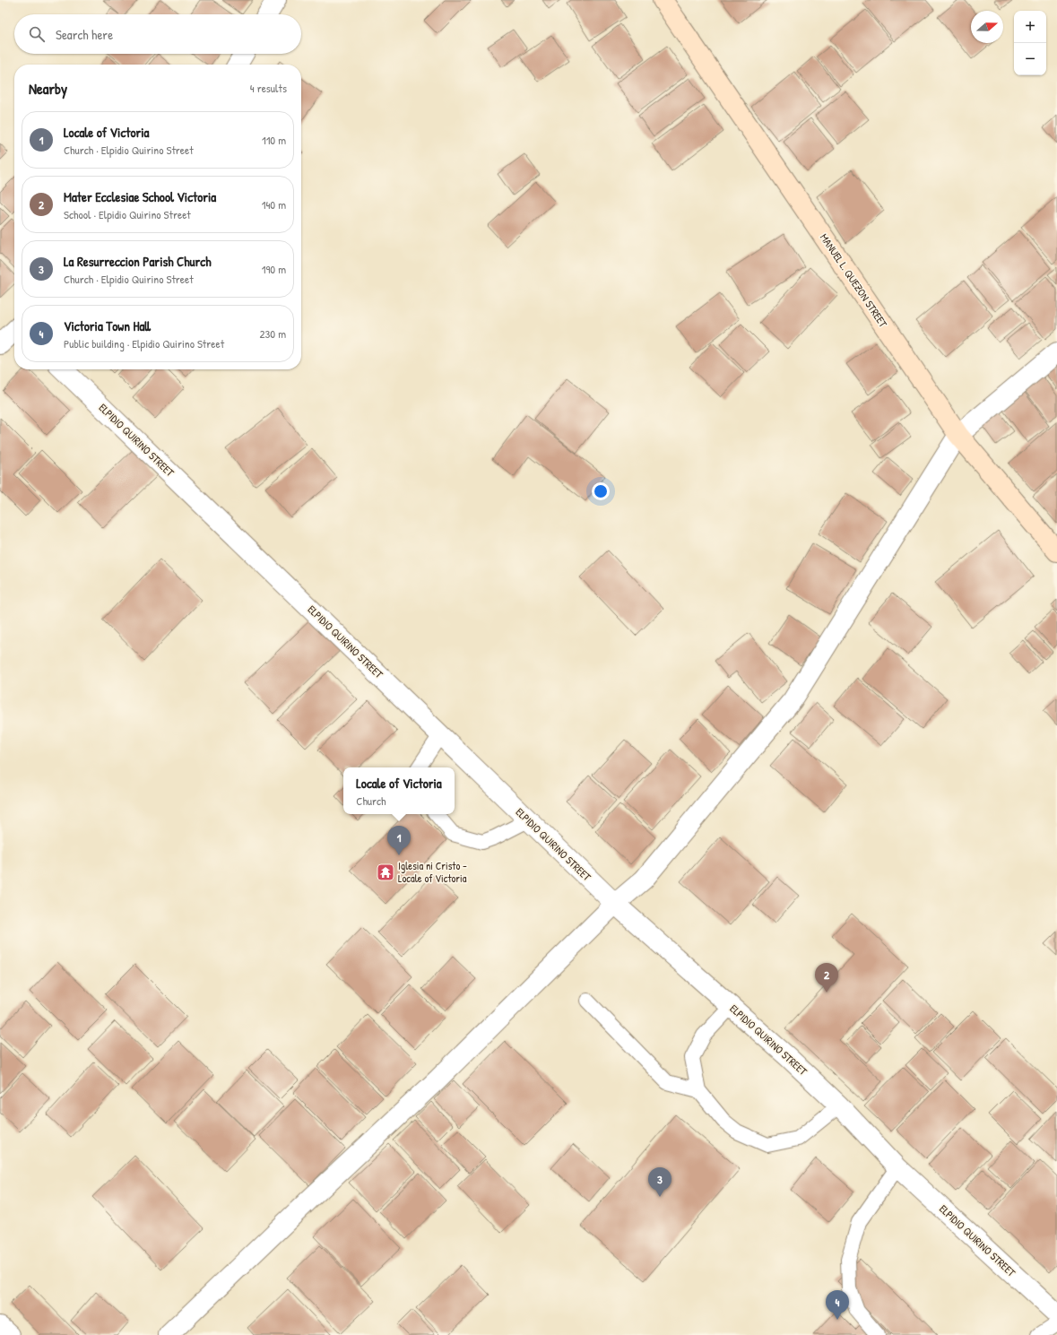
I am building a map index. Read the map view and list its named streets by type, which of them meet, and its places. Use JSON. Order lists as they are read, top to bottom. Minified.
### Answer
{"streets":{"street":["MANUEL L. QUEZON STREET","ELPIDIO QUIRINO STREET"]},"places":{"temple":["Iglesia ni Cristo - Locale of Victoria"]},"north":"right","page":{"map_buttons":["+","−"],"search":"Search here","heading":["Nearby","4 results"],"list":[{"mark":"1","name":"Locale of Victoria","note":"Church · Elpidio Quirino Street","value":"110 m"},{"mark":"2","name":"Mater Ecclesiae School Victoria","note":"School · Elpidio Quirino Street","value":"140 m"},{"mark":"3","name":"La Resurreccion Parish Church","note":"Church · Elpidio Quirino Street","value":"190 m"},{"mark":"4","name":"Victoria Town Hall","note":"Public building · Elpidio Quirino Street","value":"230 m"}],"popup":["Locale of Victoria","Church"],"pins":["1","2","3","4"]}}
